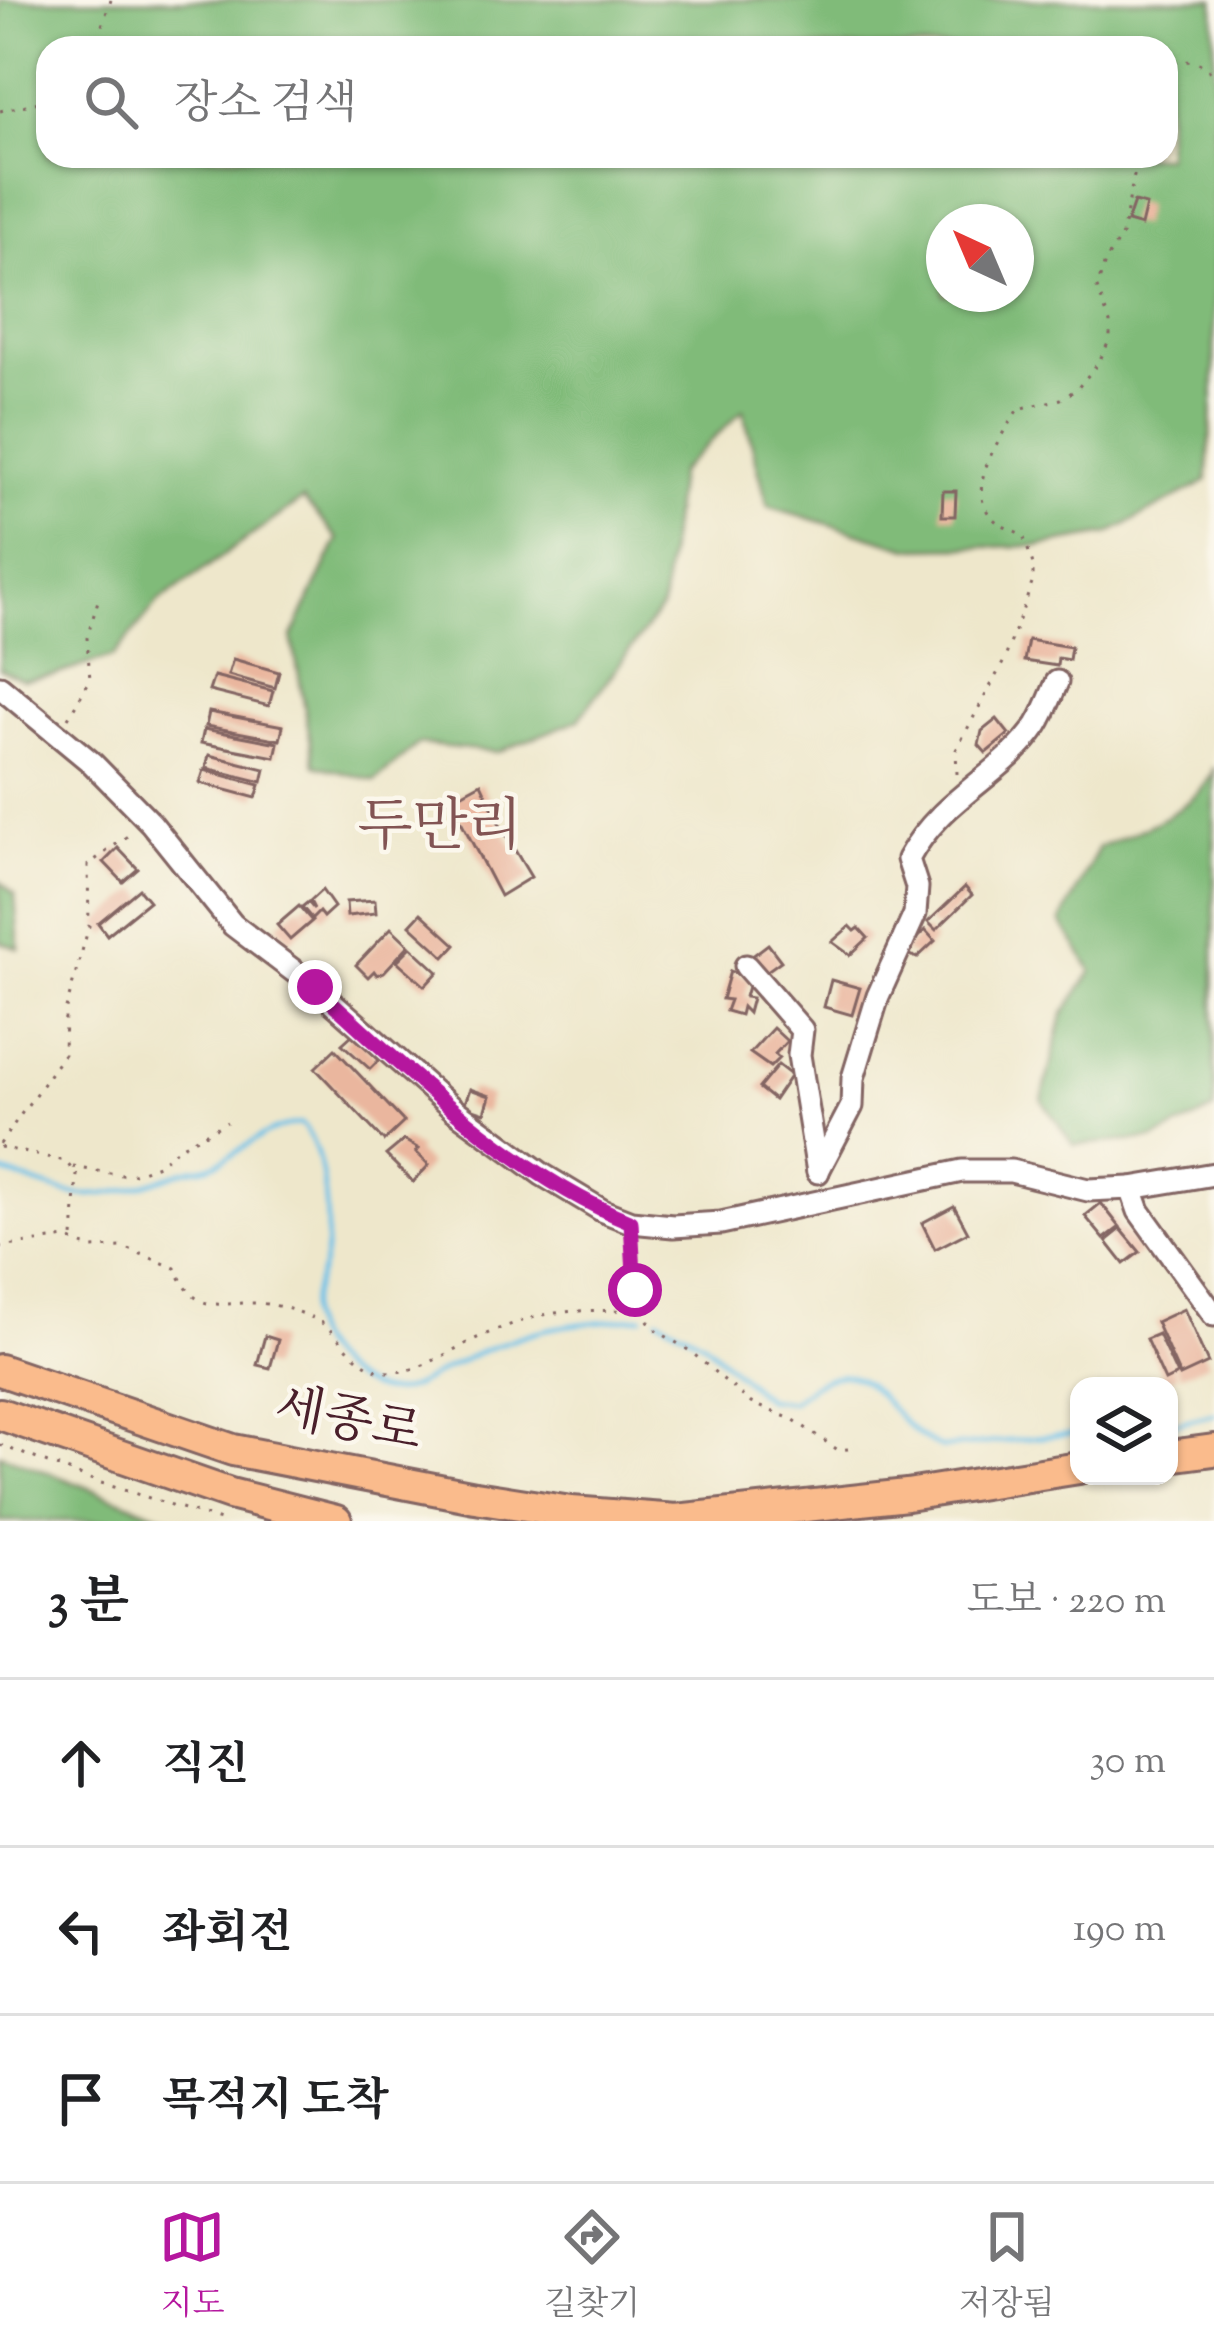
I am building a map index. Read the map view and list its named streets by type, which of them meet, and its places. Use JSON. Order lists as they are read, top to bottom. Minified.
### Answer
{"streets":{"highway":["세종로"]},"districts":["두만리"],"north":"top left","page":{"search":"장소 검색","heading":["3 분","도보 · 220 m"],"list":[["직진","30 m"],["좌회전","190 m"],"목적지 도착"],"nav":["지도","길찾기","저장됨"]}}
